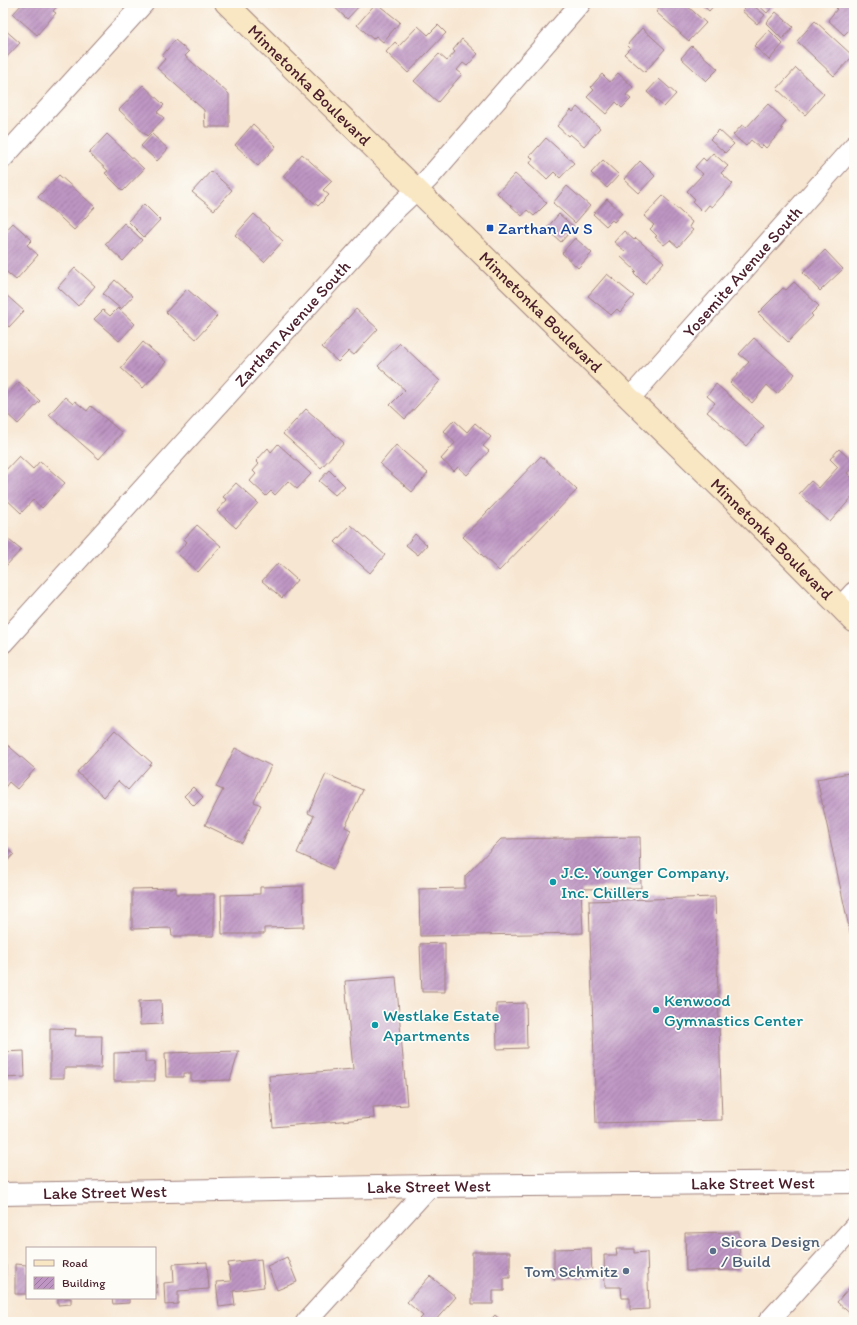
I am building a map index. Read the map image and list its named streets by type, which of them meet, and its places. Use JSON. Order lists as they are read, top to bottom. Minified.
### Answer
{"streets":{"main road":["Minnetonka Boulevard"],"street":["Yosemite Avenue South","Zarthan Avenue South","Lake Street West"]},"crossings":[["Minnetonka Boulevard","Yosemite Avenue South"],["Minnetonka Boulevard","Zarthan Avenue South"]],"places":{"transit":["Zarthan Av S"],"other":["J.C. Younger Company, Inc. Chillers","Kenwood Gymnastics Center","Westlake Estate Apartments","Sicora Design / Build","Tom Schmitz"]},"legend":["Road","Building"]}
